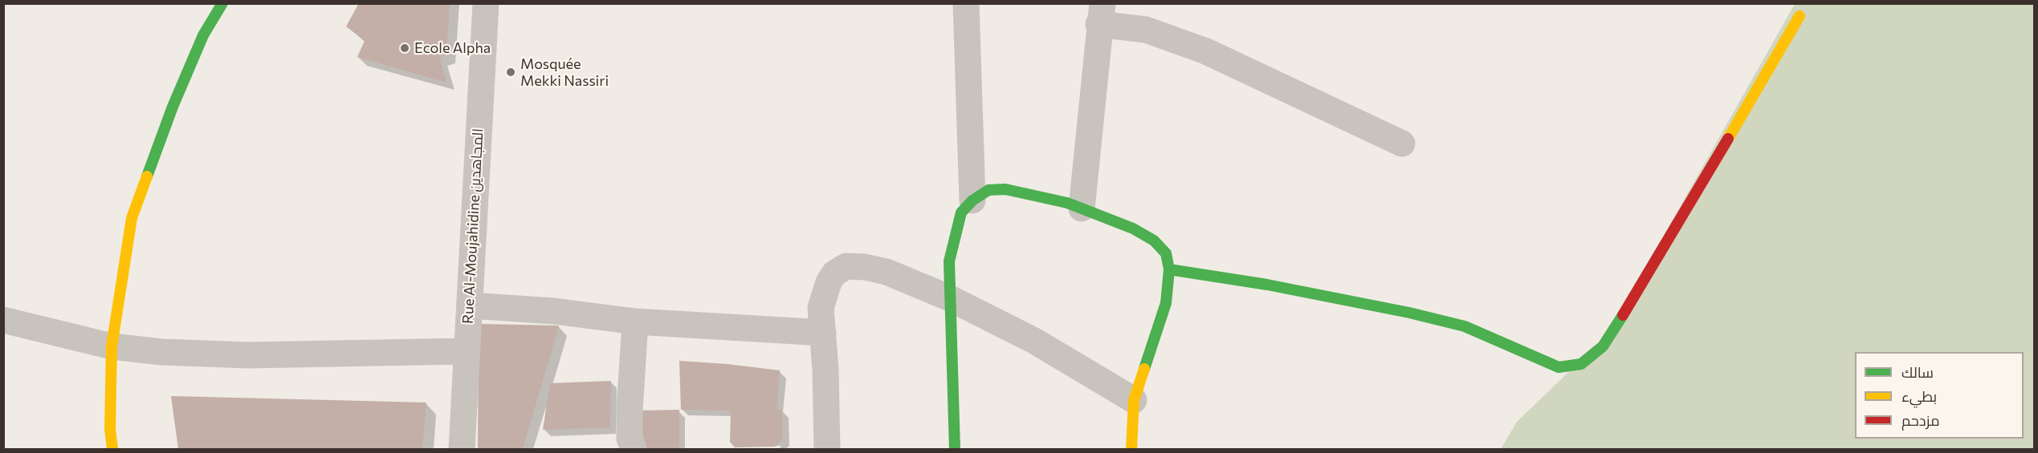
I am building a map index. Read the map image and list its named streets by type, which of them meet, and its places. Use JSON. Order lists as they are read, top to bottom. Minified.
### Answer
{"streets":{"street":["Rue Al-Moujahidine المجاهدين"]},"places":["Ecole Alpha","Mosquée Mekki Nassiri"],"legend":["سالك","بطيء","مزدحم"]}
